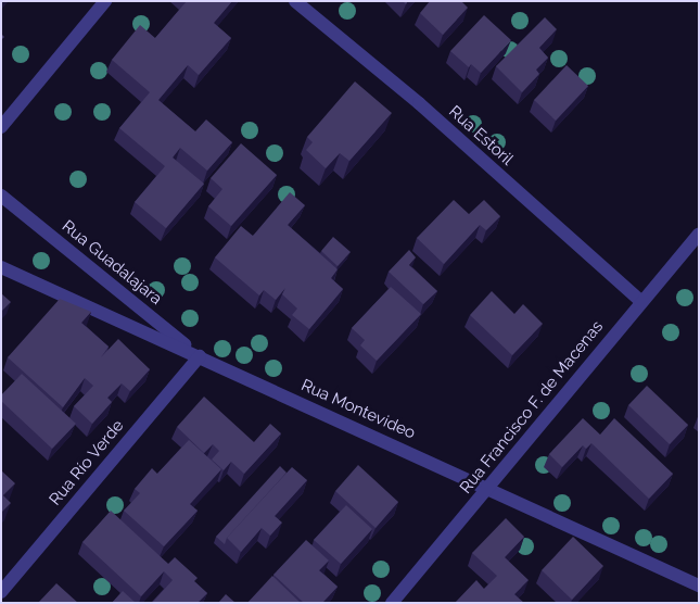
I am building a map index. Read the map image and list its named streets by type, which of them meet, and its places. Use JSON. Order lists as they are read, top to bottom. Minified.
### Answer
{"streets":{"street":["Rua Estoril","Rua Guadalajara","Rua Francisco F. de Macenas","Rua Montevideo","Rua Río Verde"]},"crossings":[["Rua Estoril","Rua Francisco F. de Macenas"],["Rua Guadalajara","Rua Montevideo"],["Rua Guadalajara","Rua Río Verde"],["Rua Francisco F. de Macenas","Rua Montevideo"],["Rua Montevideo","Rua Río Verde"]]}
